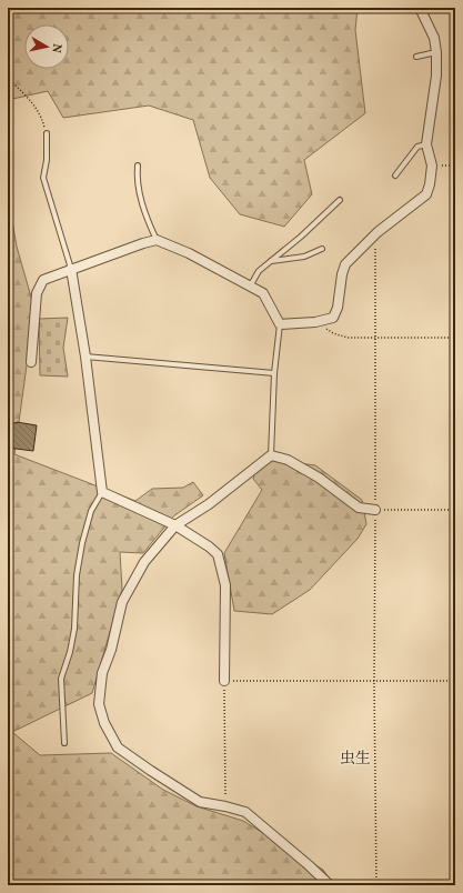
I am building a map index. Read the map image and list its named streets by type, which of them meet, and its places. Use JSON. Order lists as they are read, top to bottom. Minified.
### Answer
{"districts":["虫生"],"north":"right"}
